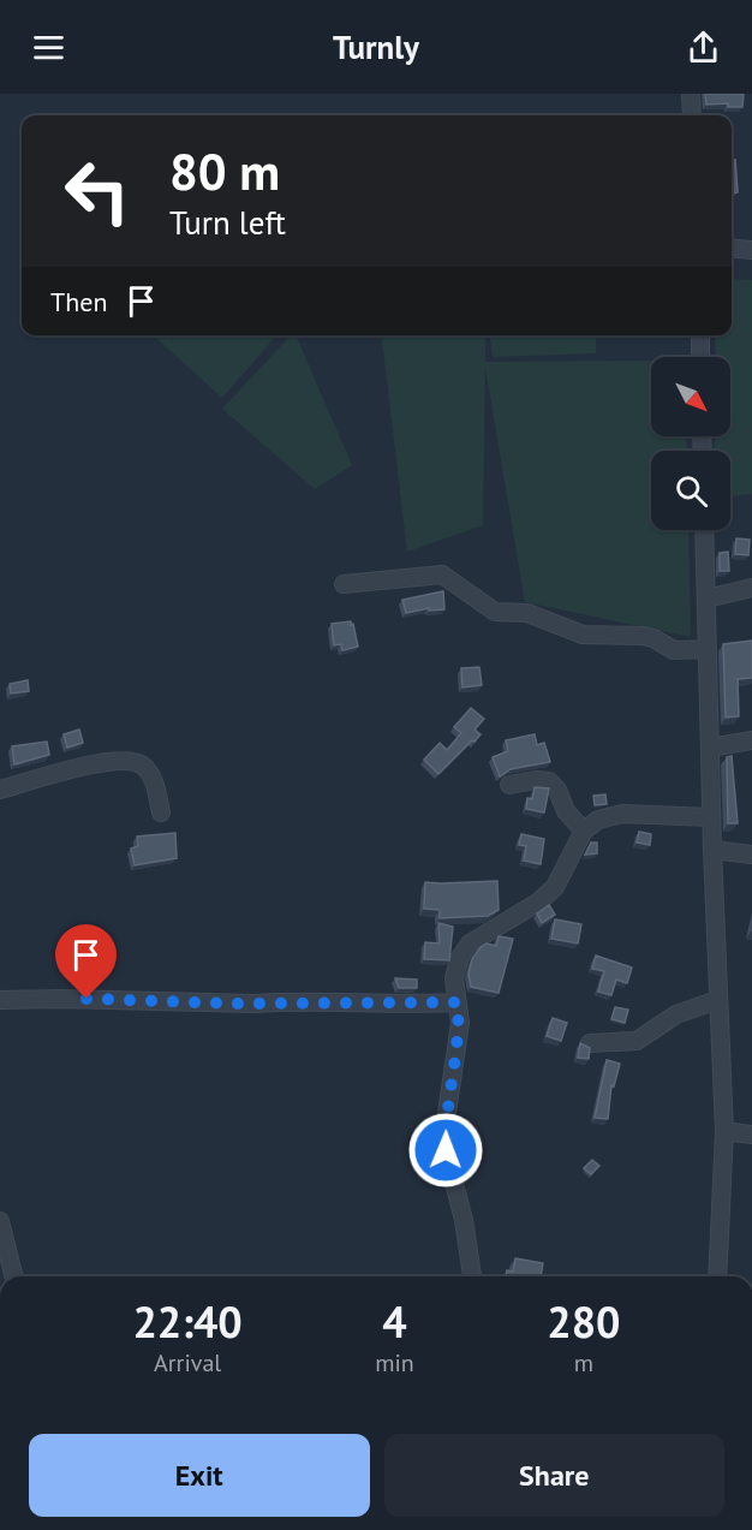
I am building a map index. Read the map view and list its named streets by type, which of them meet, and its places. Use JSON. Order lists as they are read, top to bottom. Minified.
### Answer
{"north":"bottom right","page":{"header":"Turnly","turn":["80 m","Turn left"],"then":"Then","eta":["22:40","Arrival","4","min","280","m"],"buttons":["Exit","Share"]}}
